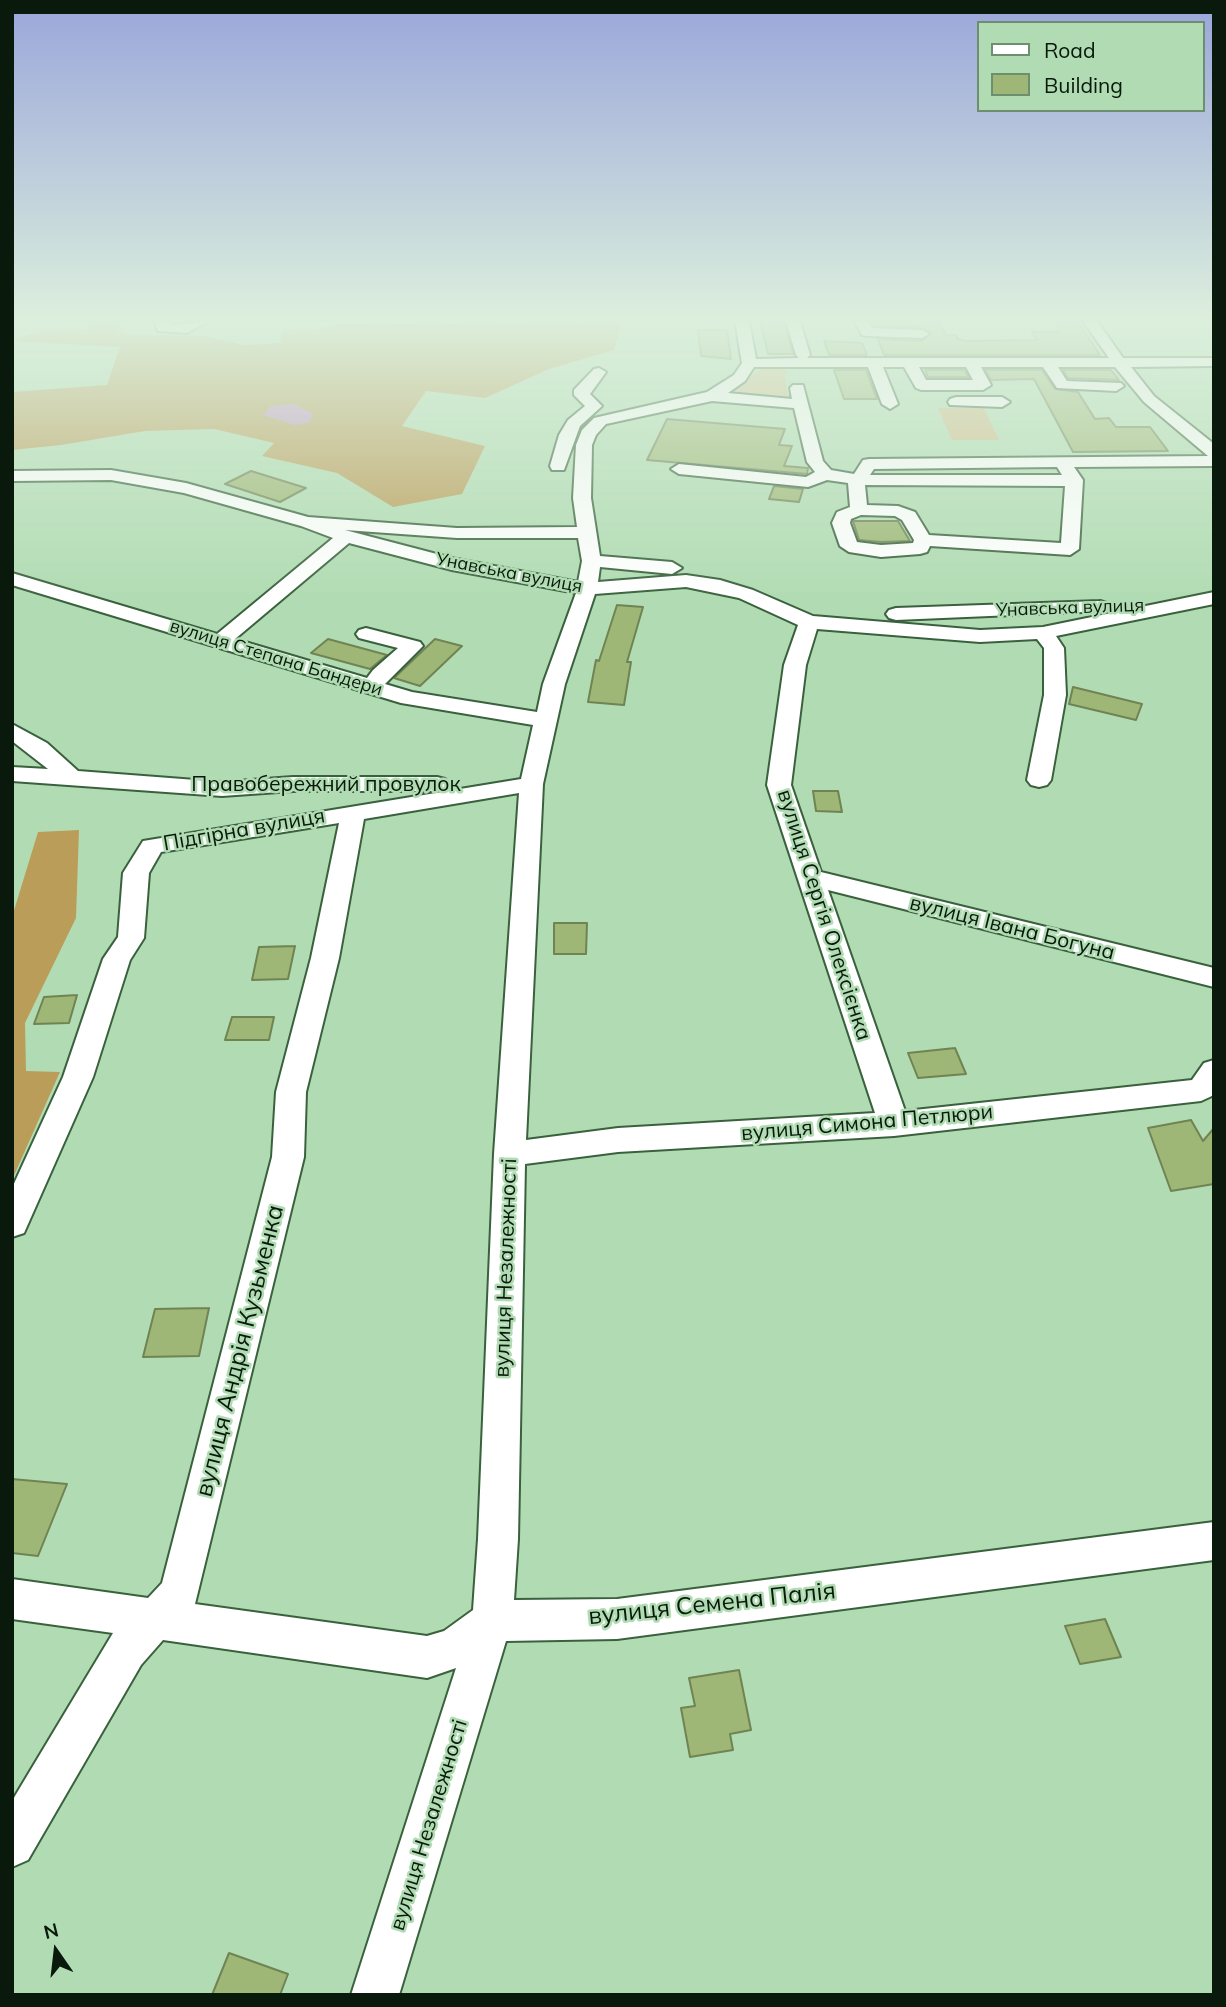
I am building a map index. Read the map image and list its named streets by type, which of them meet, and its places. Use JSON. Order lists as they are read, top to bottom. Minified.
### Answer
{"streets":{"street":["Унавська вулиця","вулиця Степана Бандери","Правобережний провулок","Підгірна вулиця","вулиця Сергія Олексієнка","вулиця Івана Богуна","вулиця Симона Петлюри","вулиця Незалежності","вулиця Андрія Кузьменка","вулиця Семена Палія"]},"crossings":[["Унавська вулиця","вулиця Сергія Олексієнка"],["Унавська вулиця","вулиця Незалежності"],["вулиця Степана Бандери","вулиця Незалежності"],["Правобережний провулок","Підгірна вулиця"],["Правобережний провулок","вулиця Незалежності"],["Підгірна вулиця","вулиця Незалежності"],["Підгірна вулиця","вулиця Андрія Кузьменка"],["вулиця Сергія Олексієнка","вулиця Івана Богуна"],["вулиця Сергія Олексієнка","вулиця Симона Петлюри"],["вулиця Симона Петлюри","вулиця Незалежності"],["вулиця Незалежності","вулиця Семена Палія"]],"legend":["Road","Building"],"north":"top"}
